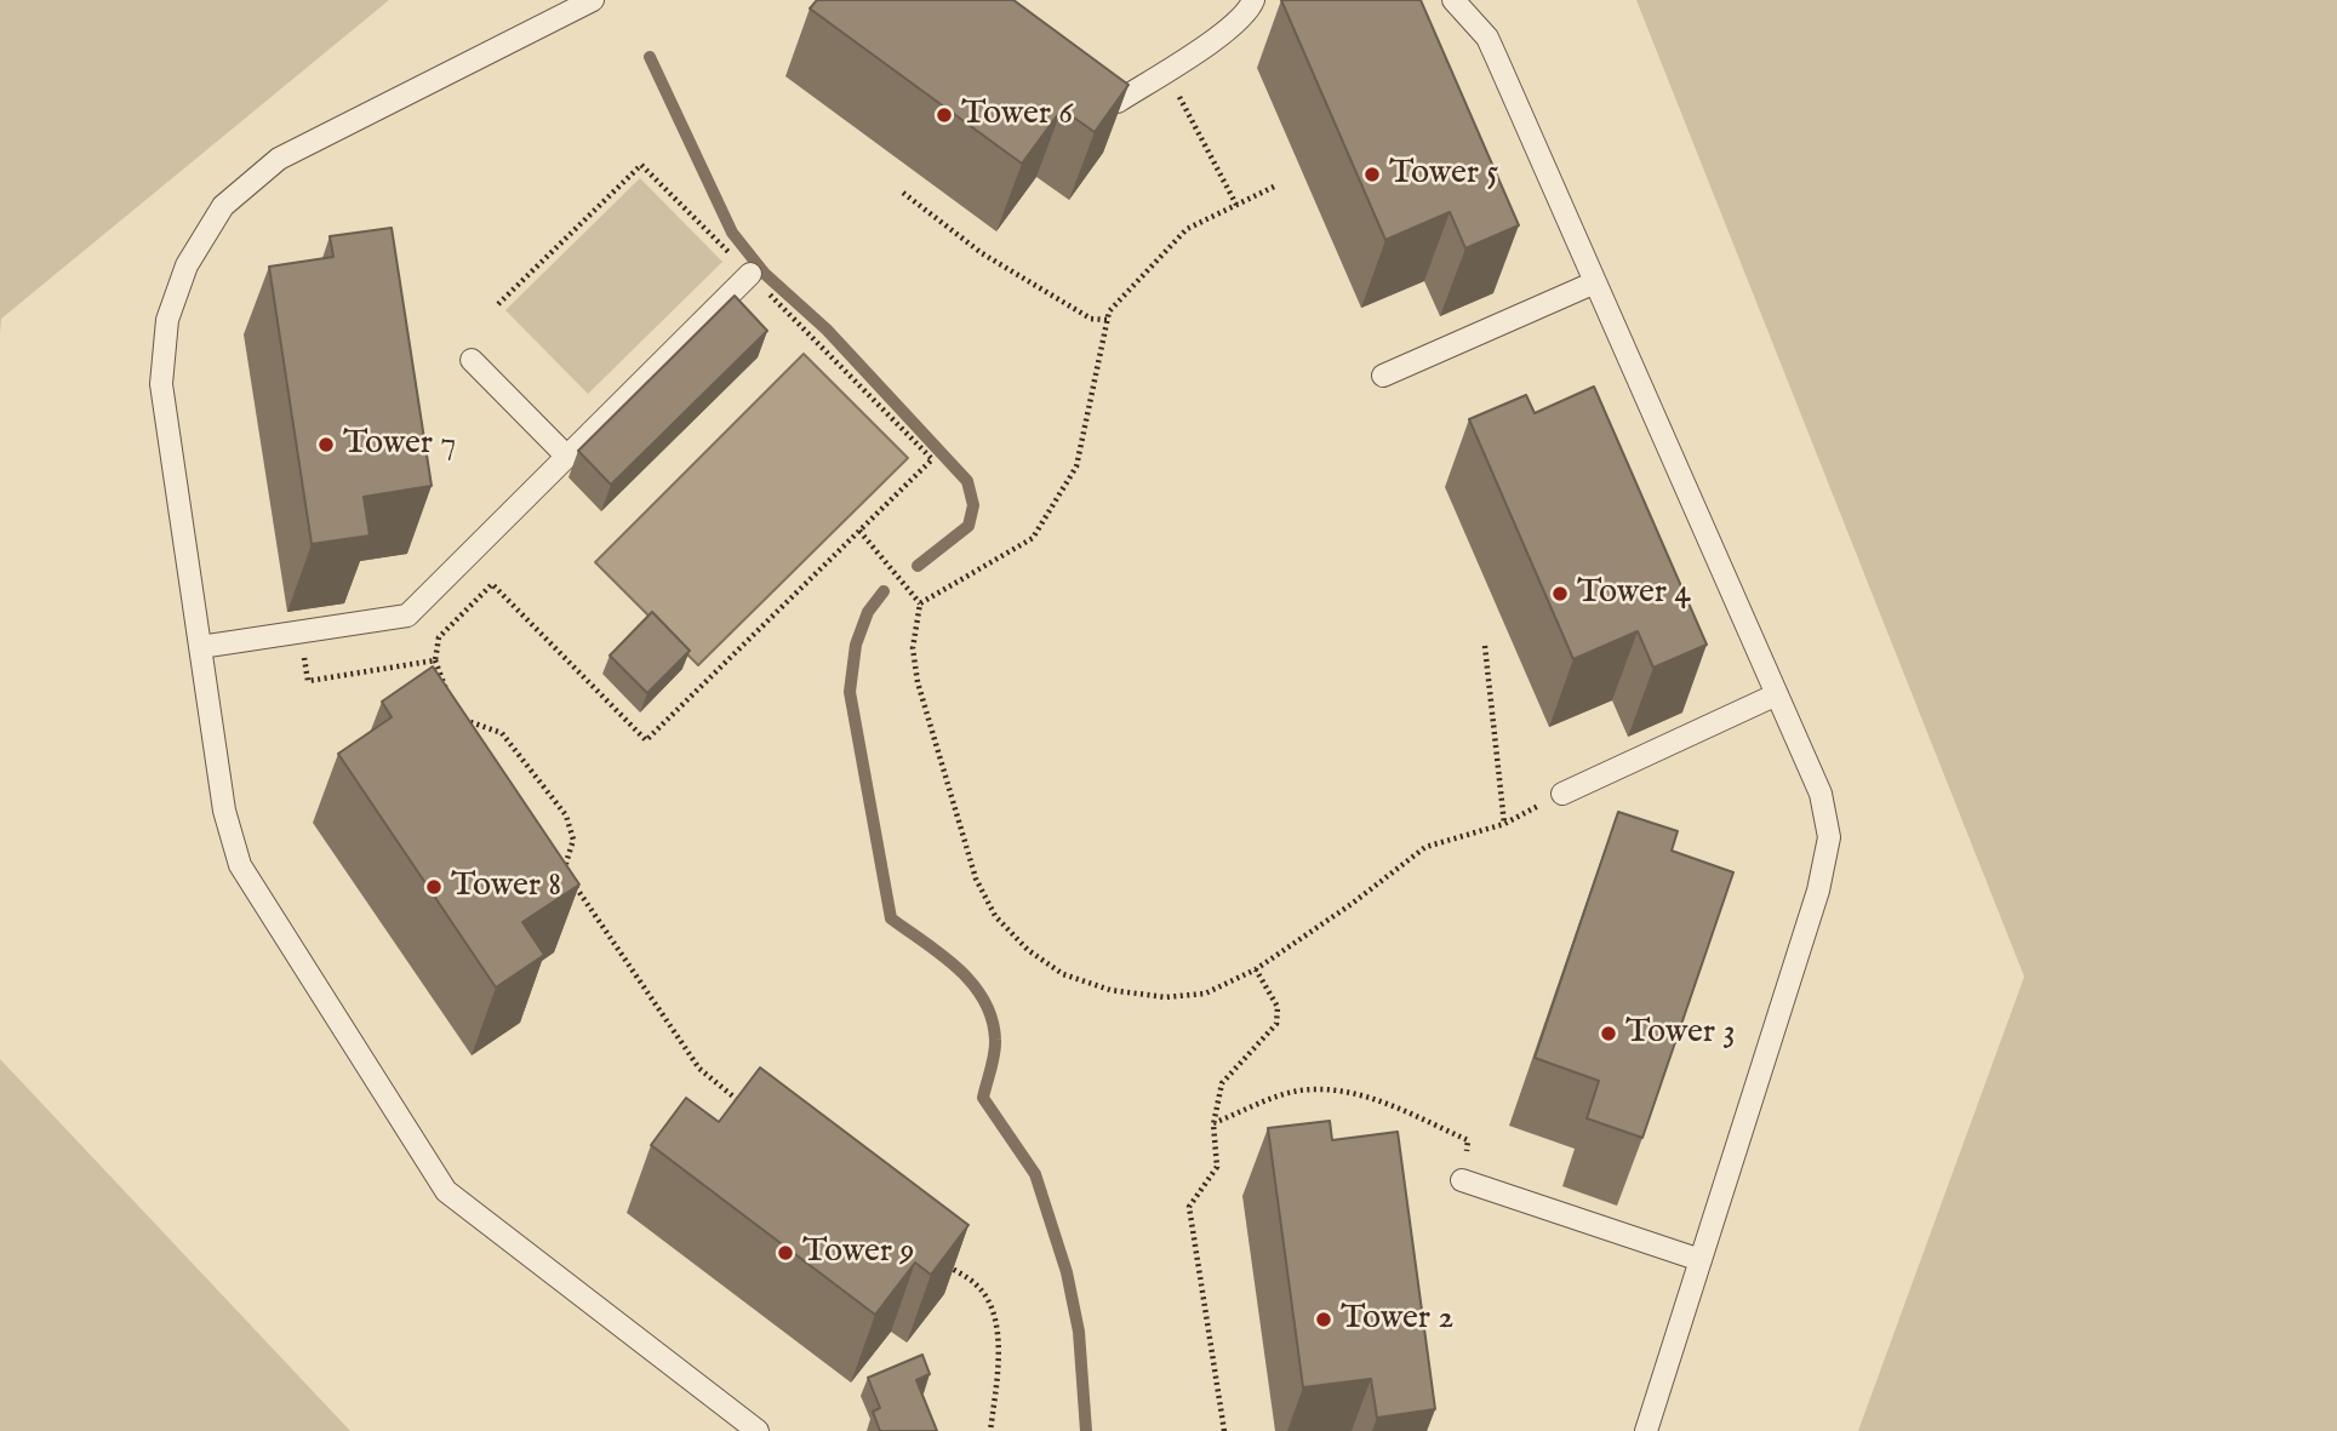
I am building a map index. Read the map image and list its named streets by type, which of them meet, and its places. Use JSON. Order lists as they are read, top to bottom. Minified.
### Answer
{"places":["Tower 6","Tower 5","Tower 7","Tower 4","Tower 8","Tower 3","Tower 9","Tower 2"]}
